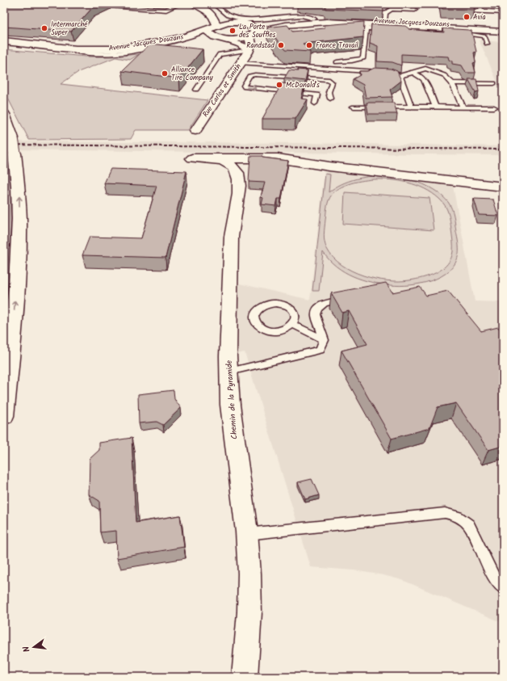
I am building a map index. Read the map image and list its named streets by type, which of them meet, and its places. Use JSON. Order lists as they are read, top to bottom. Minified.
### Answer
{"streets":{"main road":["Avenue Jacques Douzans"],"street":["Rue Carlos et Smith","Chemin de la Pyramide"]},"places":["Avia","Intermarché Super","La Porte des Souffles","Randstad","France Travail","Alliance Tire Company","McDonald's"],"north":"left"}
